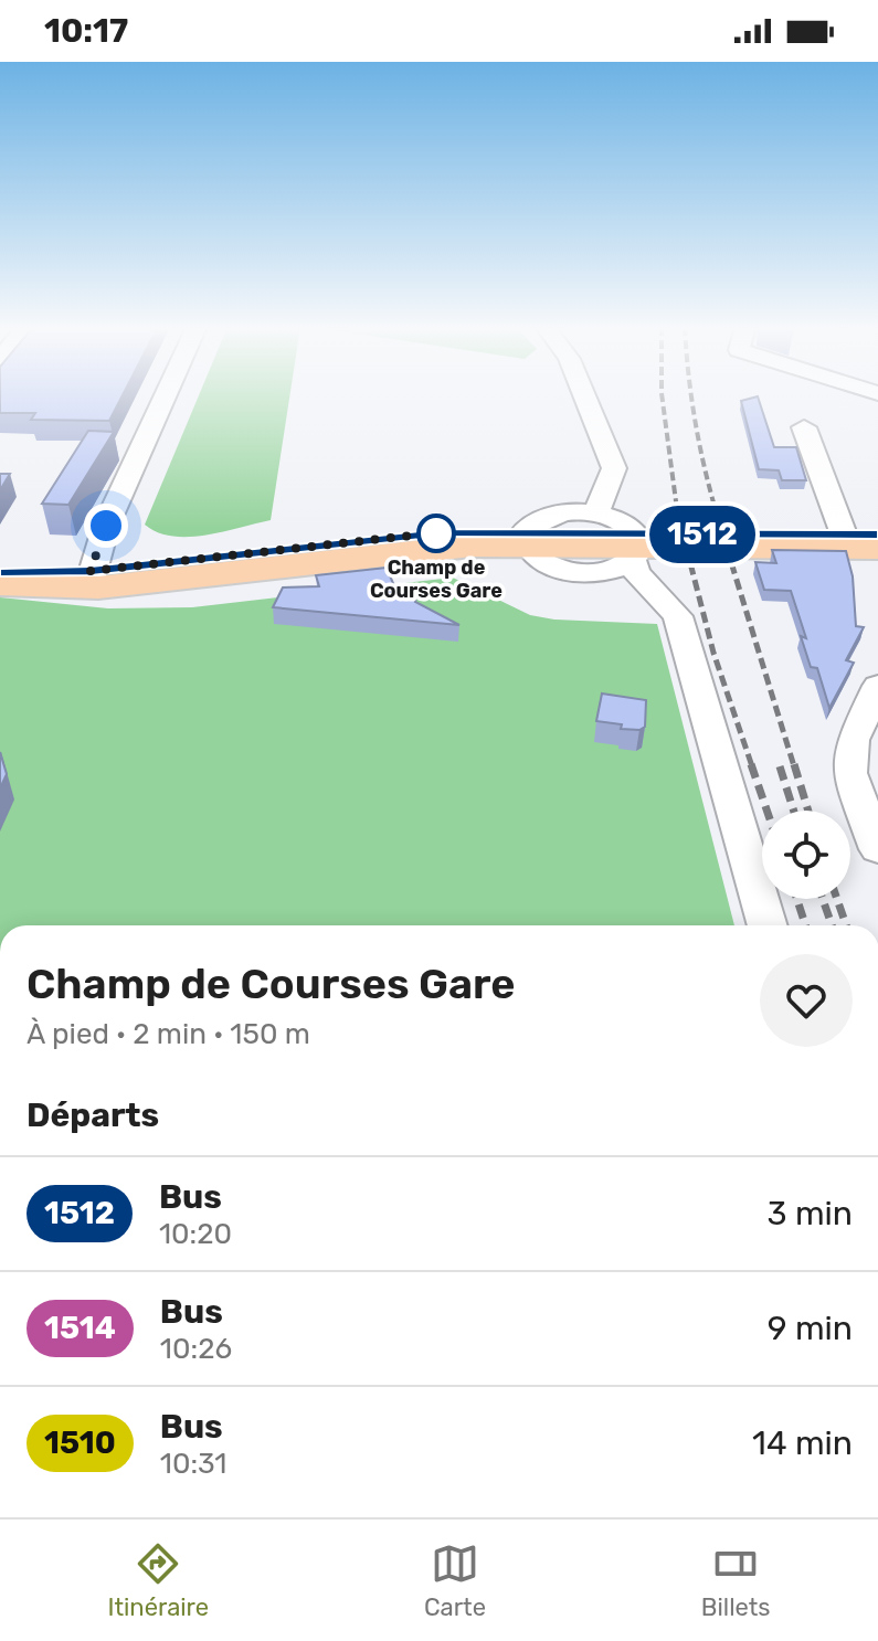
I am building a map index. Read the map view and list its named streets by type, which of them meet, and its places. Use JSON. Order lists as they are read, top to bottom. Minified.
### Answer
{"places":["Champ de Courses Gare"],"lines":["bus line 1512"],"page":{"status":"10:17","on_map":"1512","heading":[["Champ de Courses Gare","À pied · 2 min · 150 m"],"Départs"],"list":[{"mark":"1512","name":"Bus","note":"10:20","value":"3 min"},{"mark":"1514","name":"Bus","note":"10:26","value":"9 min"},{"mark":"1510","name":"Bus","note":"10:31","value":"14 min"}],"tabs":["Itinéraire","Carte","Billets"]}}
